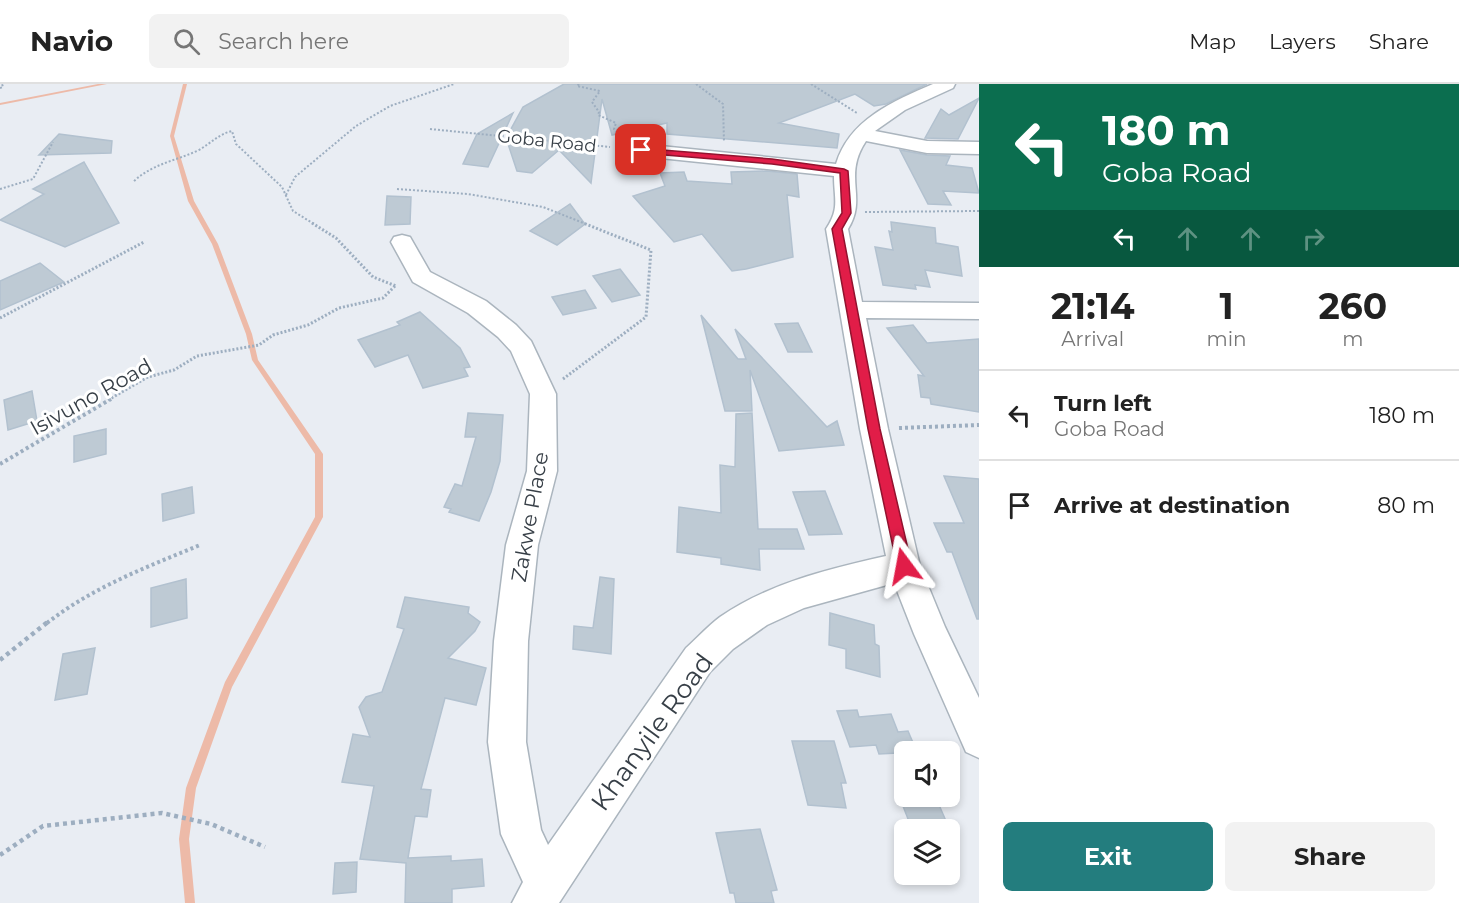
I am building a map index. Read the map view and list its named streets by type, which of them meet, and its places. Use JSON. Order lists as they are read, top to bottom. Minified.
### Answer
{"streets":{"street":["Zakwe Place","Khanyile Road"],"path":["Goba Road","Isivuno Road"]},"crossings":[["Zakwe Place","Khanyile Road"]],"page":{"header":"Navio","search":"Search here","nav":["Map","Layers","Share"],"turn":["180 m","Goba Road"],"eta":["21:14","Arrival","1","min","260","m"],"list":[{"name":"Turn left","note":"Goba Road","value":"180 m"},{"name":"Arrive at destination","value":"80 m"}],"buttons":["Exit","Share"]}}
